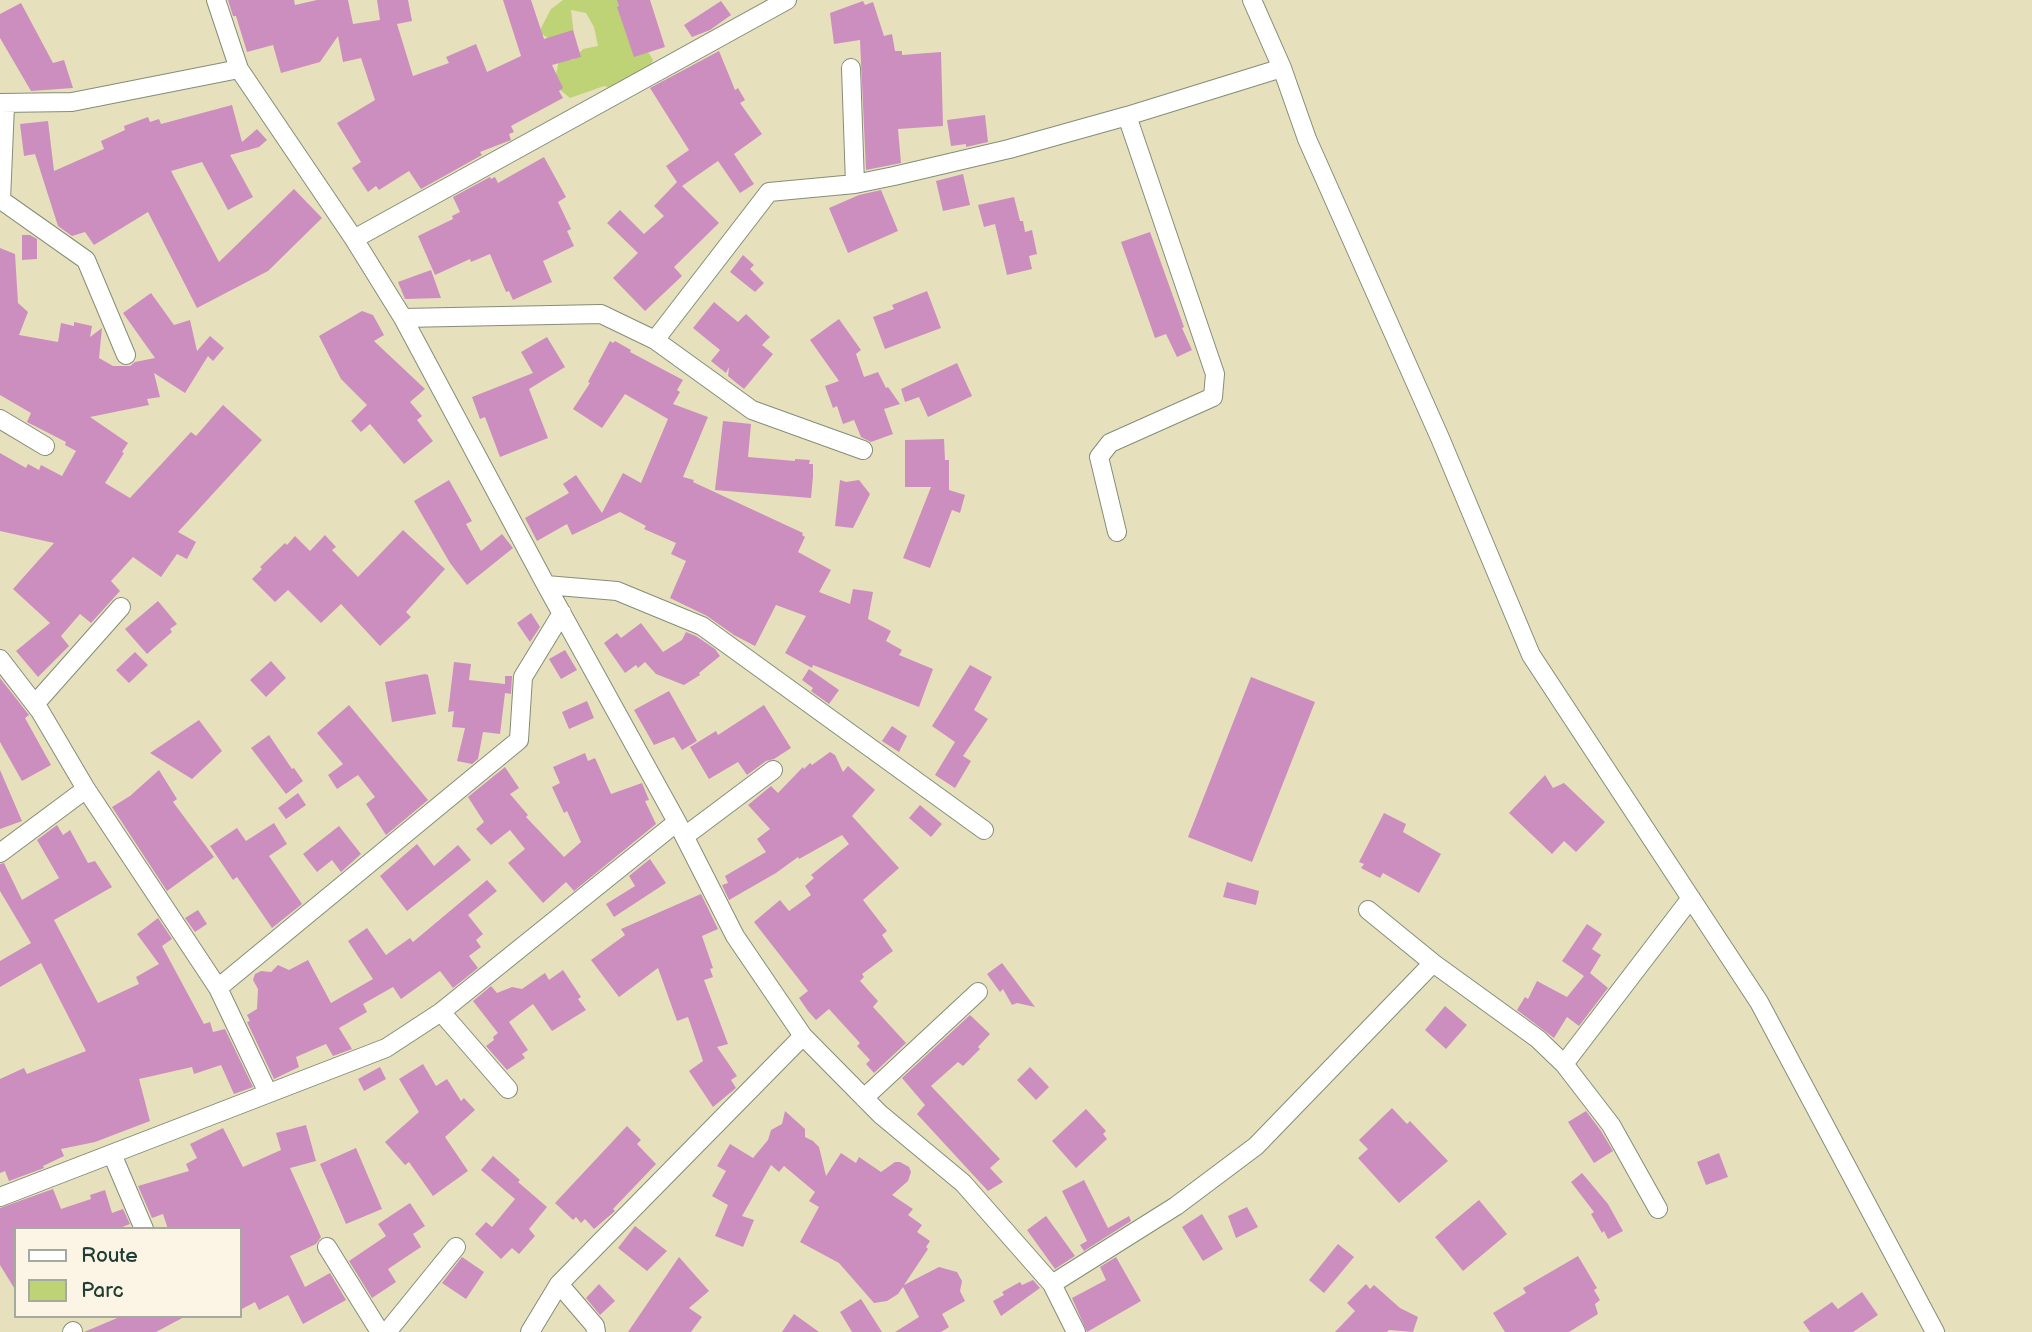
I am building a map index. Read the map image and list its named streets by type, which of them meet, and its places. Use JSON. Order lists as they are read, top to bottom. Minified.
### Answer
{"legend":["Route","Parc"]}
